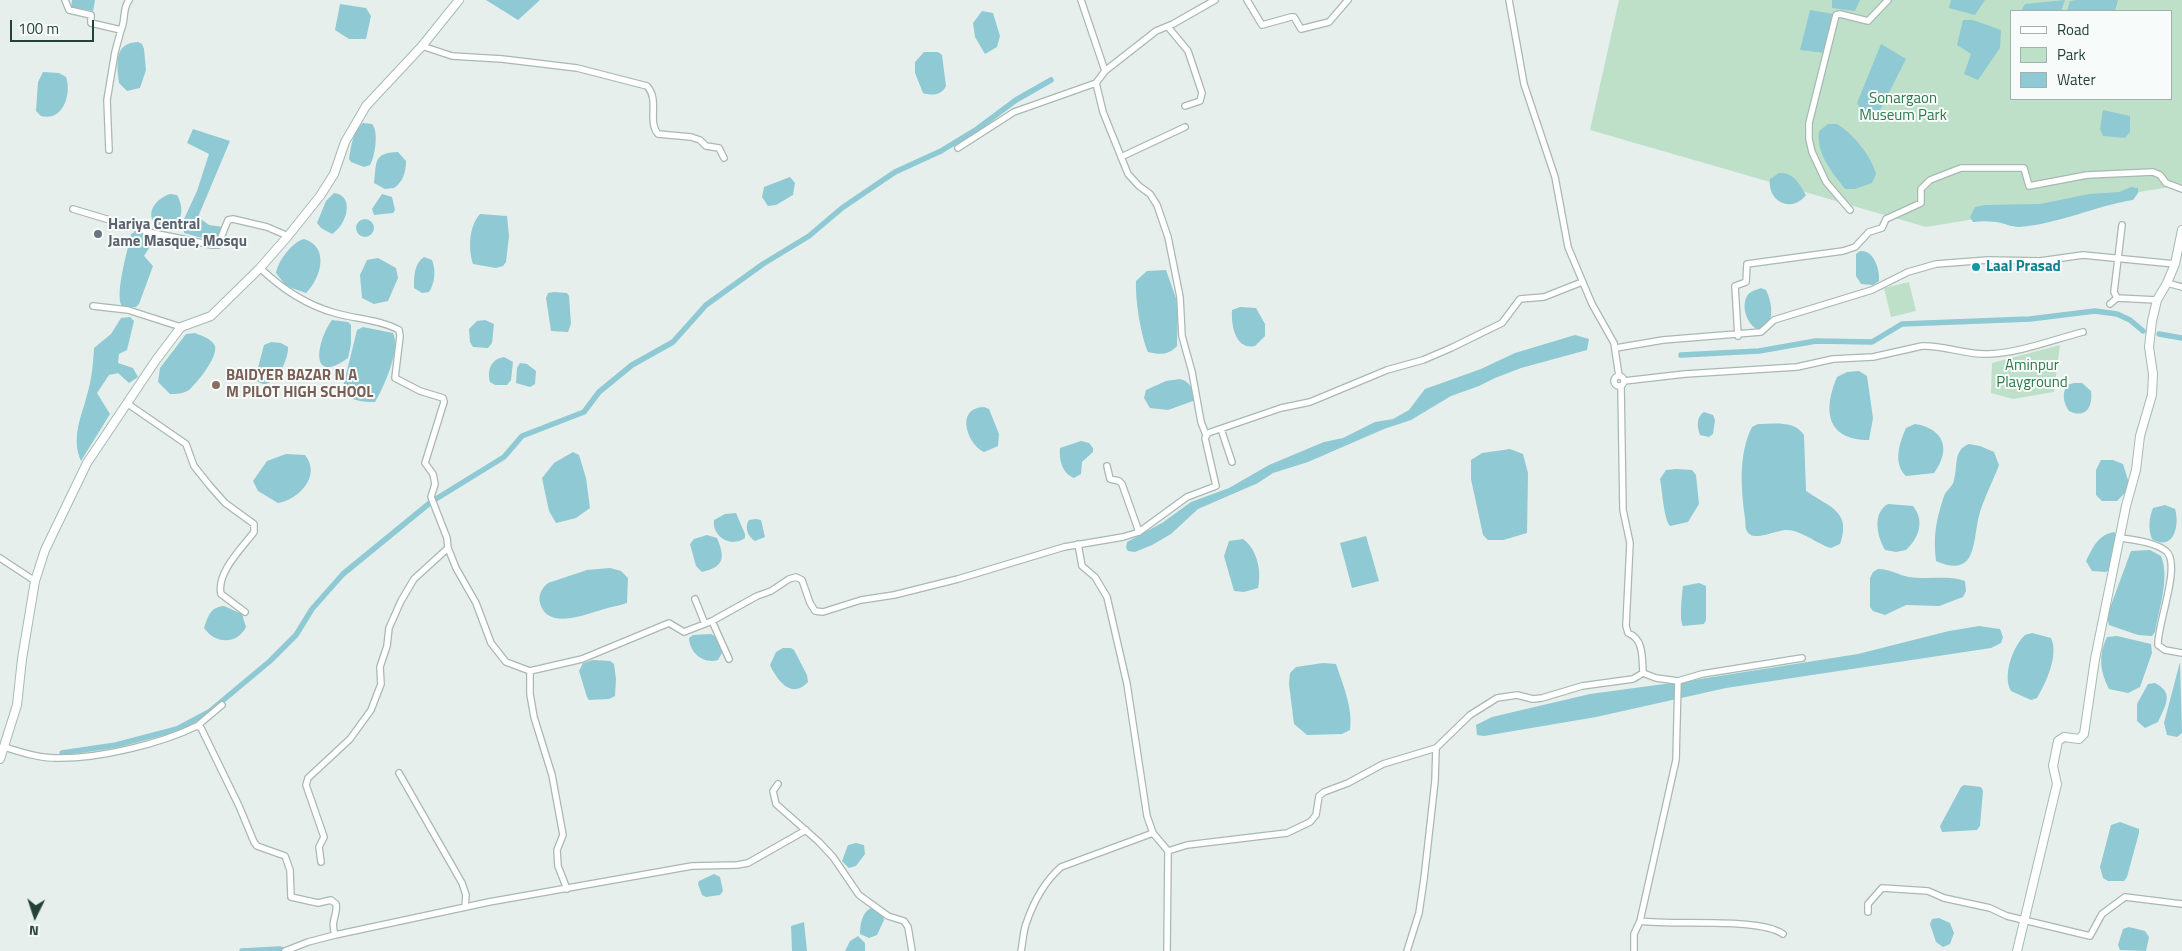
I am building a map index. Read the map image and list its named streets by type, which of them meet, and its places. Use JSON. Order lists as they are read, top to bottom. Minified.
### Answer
{"parks":["Sonargaon Museum Park","Aminpur Playground"],"places":["Hariya Central Jame Masque, Mosqu","Laal Prasad","BAIDYER BAZAR N A M PILOT HIGH SCHOOL"],"legend":["Road","Park","Water"],"scale_bar":"100 m","north":"bottom"}
